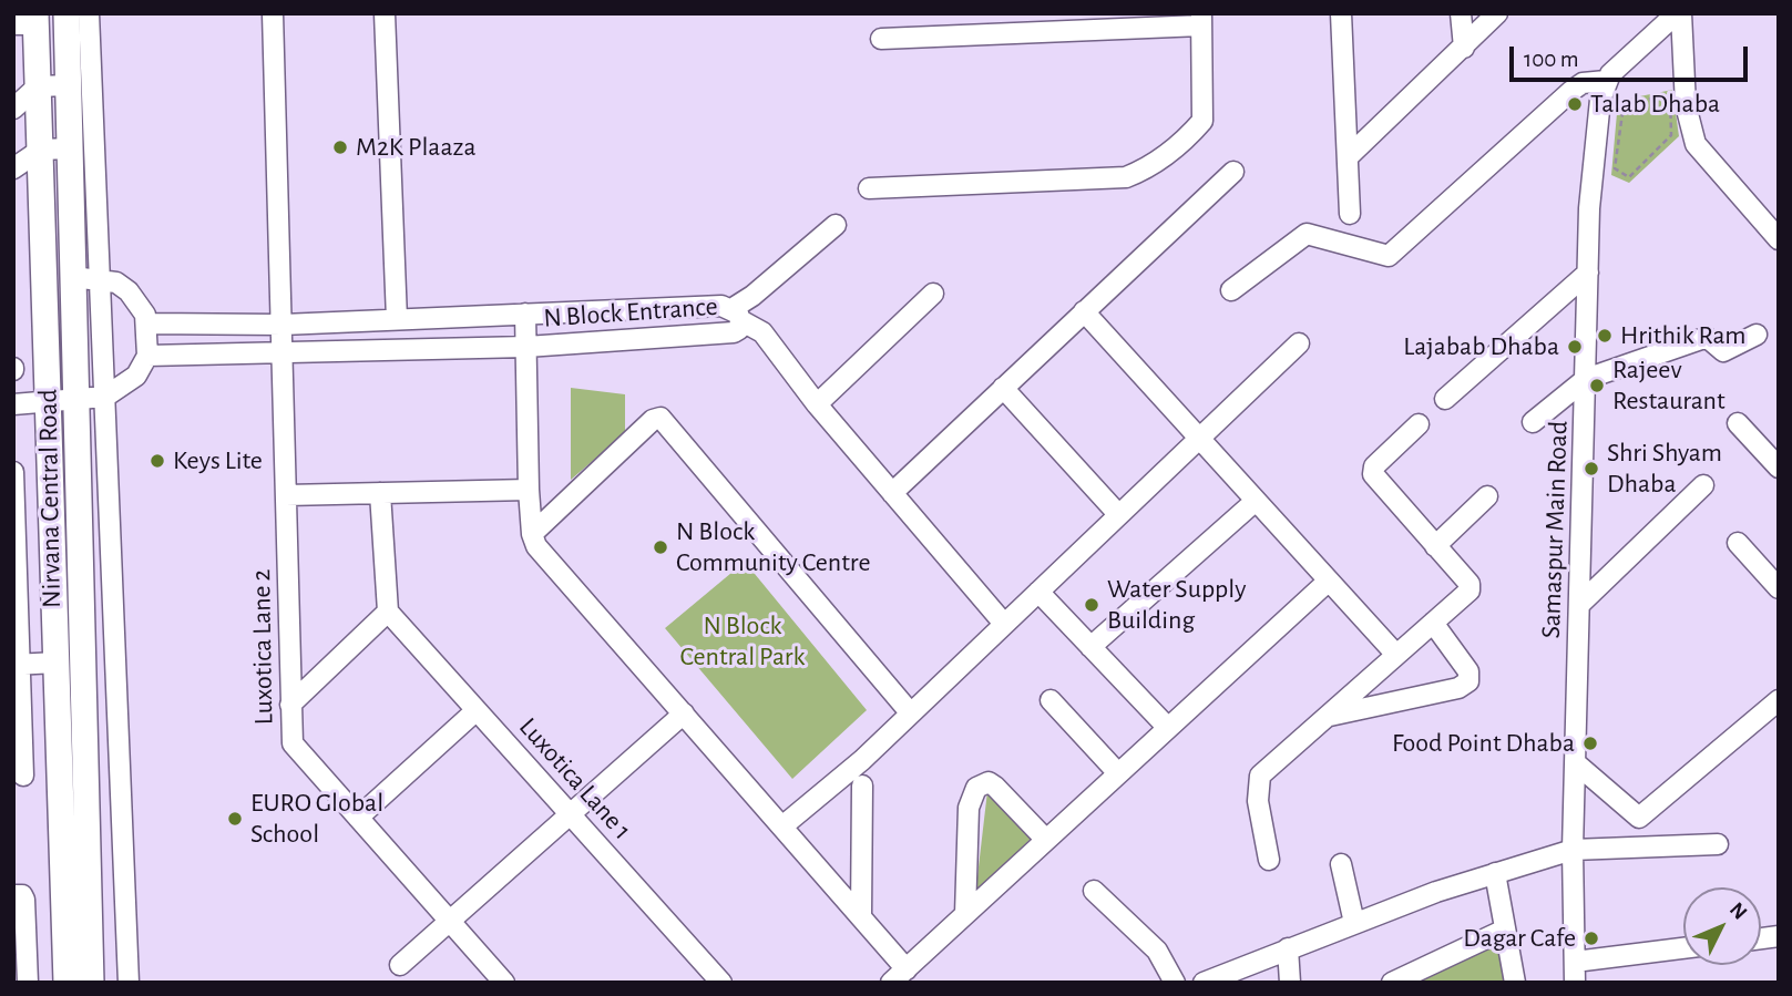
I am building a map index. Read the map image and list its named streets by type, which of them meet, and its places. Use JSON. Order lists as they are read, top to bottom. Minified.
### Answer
{"streets":{"main road":["Nirvana Central Road"],"street":["N Block Entrance","Samaspur Main Road","Luxotica Lane 2","Luxotica Lane 1"]},"crossings":[["N Block Entrance","Luxotica Lane 2"]],"parks":["N Block Central Park"],"places":["Talab Dhaba","M2K Plaaza","Hrithik Ram","Lajabab Dhaba","Rajeev Restaurant","Keys Lite","Shri Shyam Dhaba","N Block Community Centre","Water Supply Building","Food Point Dhaba","EURO Global School","Dagar Cafe"],"scale_bar":"100 m","north":"top right"}
